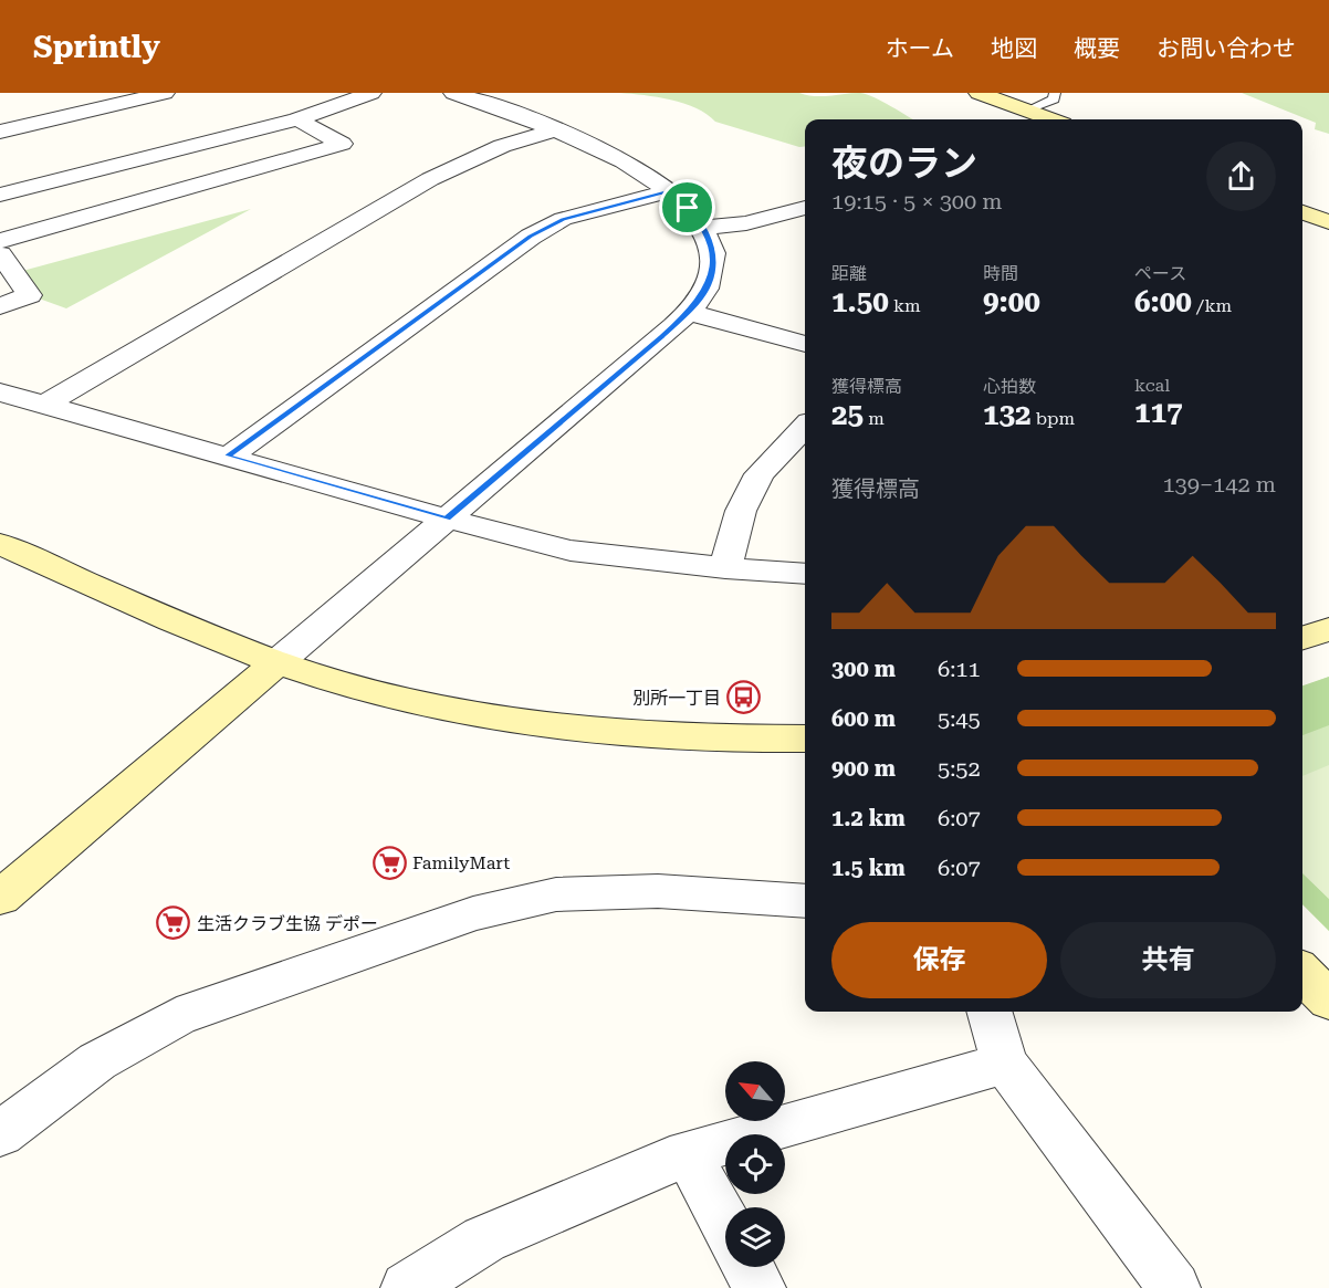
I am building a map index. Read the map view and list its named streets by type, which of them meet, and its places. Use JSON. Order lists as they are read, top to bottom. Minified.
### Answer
{"places":{"bus stop":["別所一丁目"],"supermarket":["FamilyMart","生活クラブ生協 デポー"]},"north":"top left","page":{"header":"Sprintly","nav":["ホーム","地図","概要","お問い合わせ"],"heading":["夜のラン","19:15 · 5 × 300 m"],"stats":[["距離","1.50 km"],["時間","9:00"],["ペース","6:00 /km"],["獲得標高","25 m"],["心拍数","132 bpm"],["kcal","117"]],"chart":["獲得標高","139–142 m"],"list":[{"name":"300 m","note":"6:11"},{"name":"600 m","note":"5:45"},{"name":"900 m","note":"5:52"},{"name":"1.2 km","note":"6:07"},{"name":"1.5 km","note":"6:07"}],"buttons":["保存","共有"]}}
